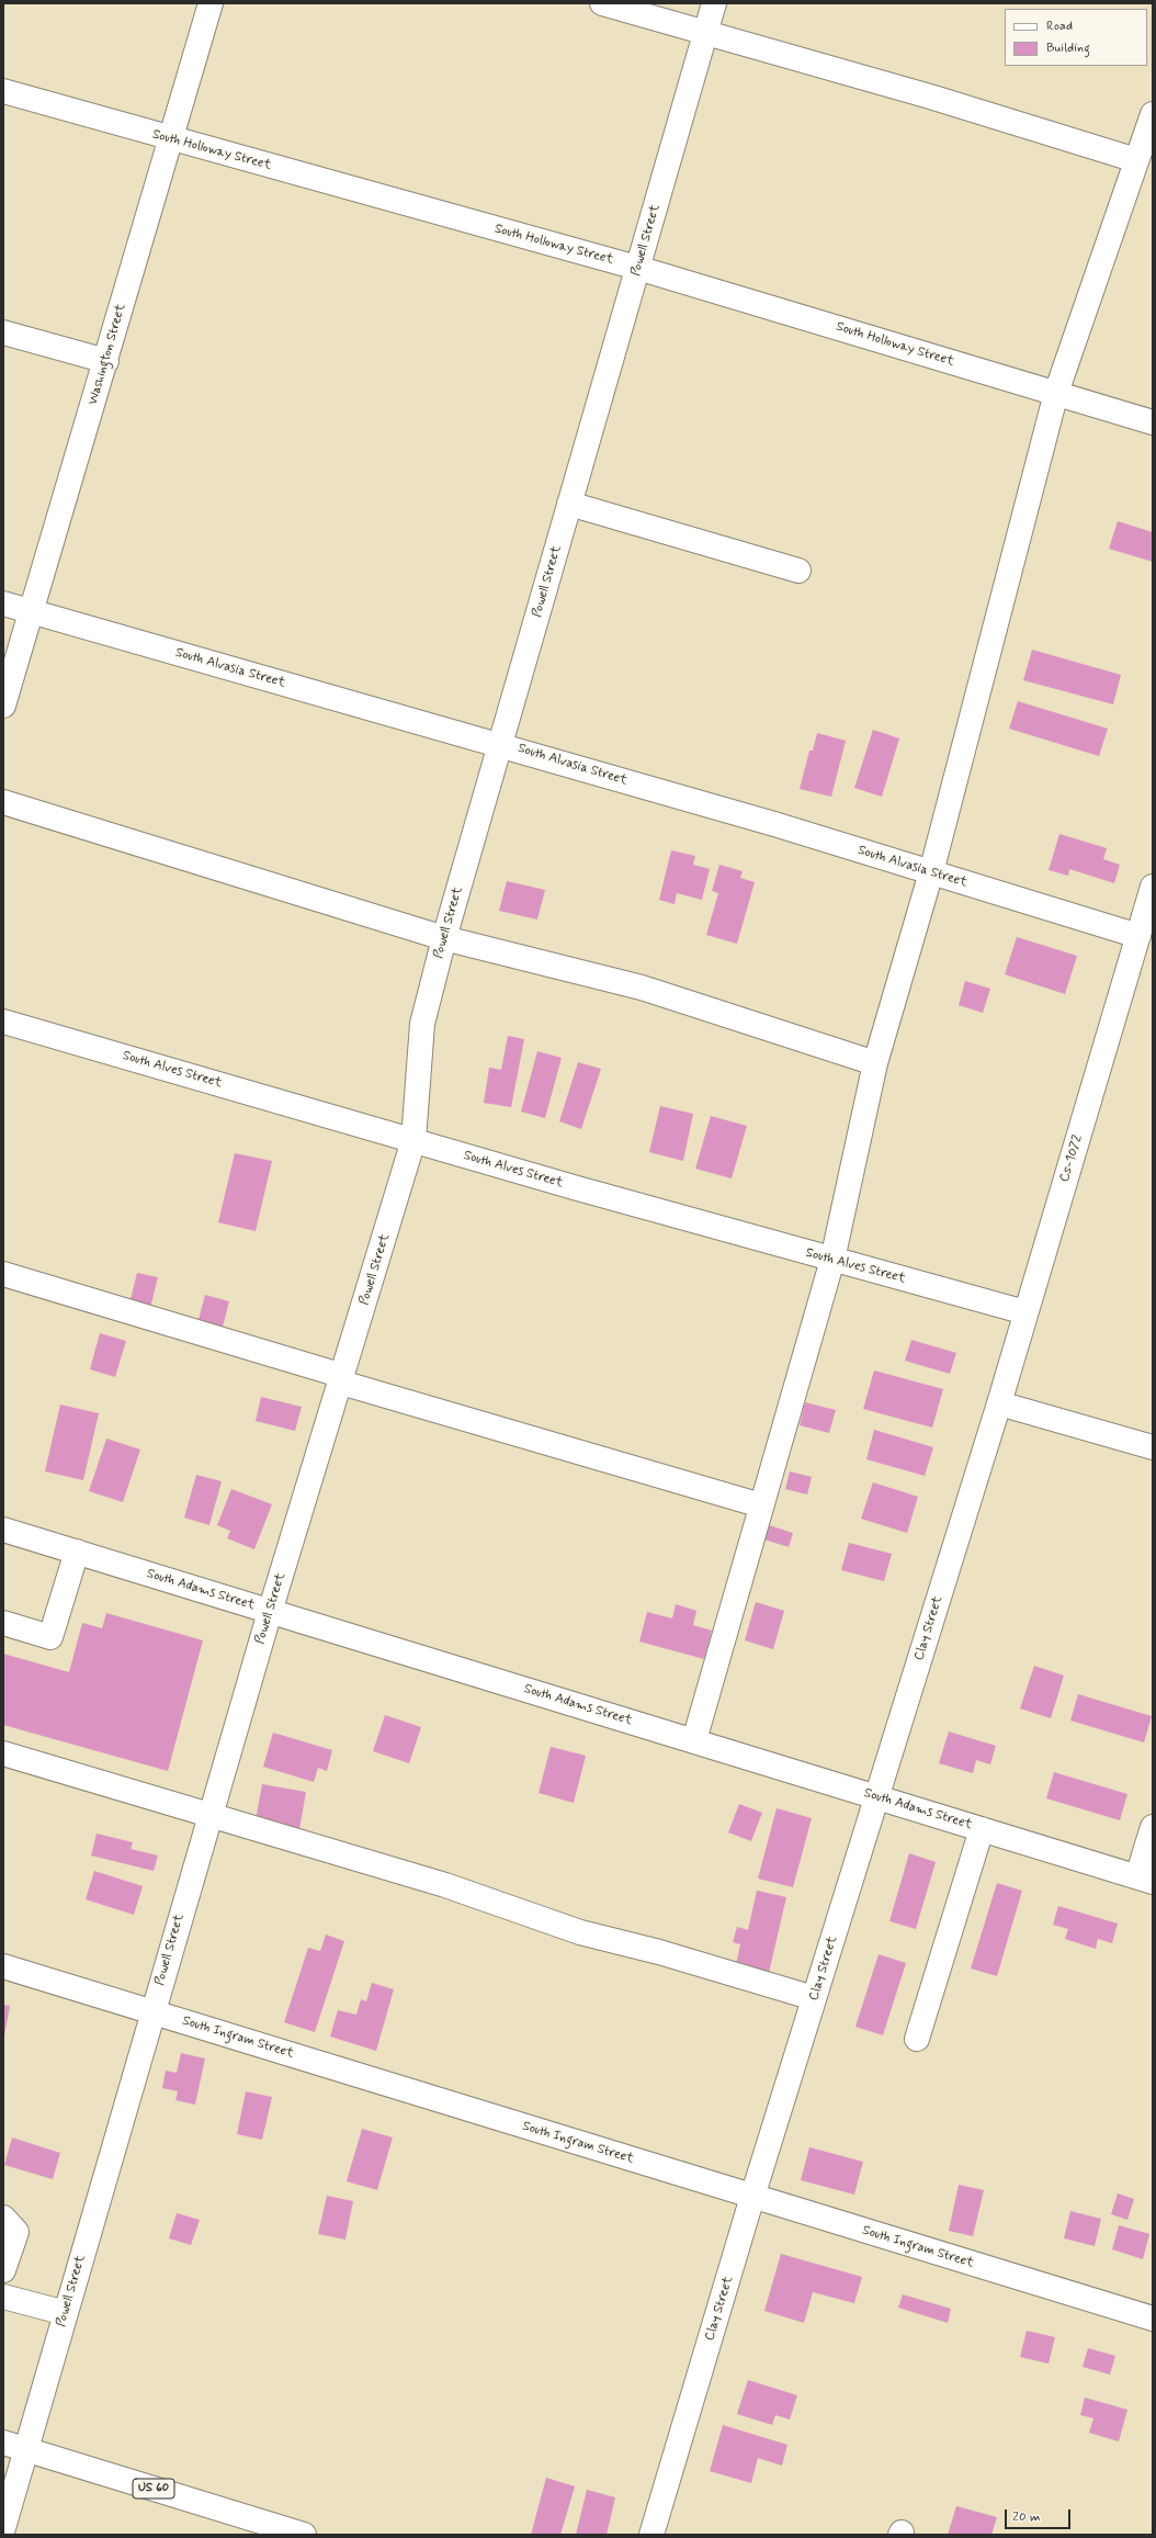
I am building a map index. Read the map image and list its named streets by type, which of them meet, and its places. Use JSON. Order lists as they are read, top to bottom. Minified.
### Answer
{"streets":{"street":["South Holloway Street","Powell Street","Washington Street","South Alvasia Street","South Alves Street","Cs-1072","South Adams Street","Clay Street","South Ingram Street","US 60"]},"crossings":[["South Holloway Street","Powell Street"],["South Holloway Street","Washington Street"],["Powell Street","South Alvasia Street"],["Powell Street","South Alves Street"],["Powell Street","South Adams Street"],["Powell Street","South Ingram Street"],["Powell Street","US 60"],["Washington Street","South Alvasia Street"],["South Alvasia Street","Cs-1072"],["South Alves Street","Cs-1072"],["Cs-1072","Clay Street"],["South Adams Street","Clay Street"],["Clay Street","South Ingram Street"]],"legend":["Road","Building"],"scale_bar":"20 m"}
